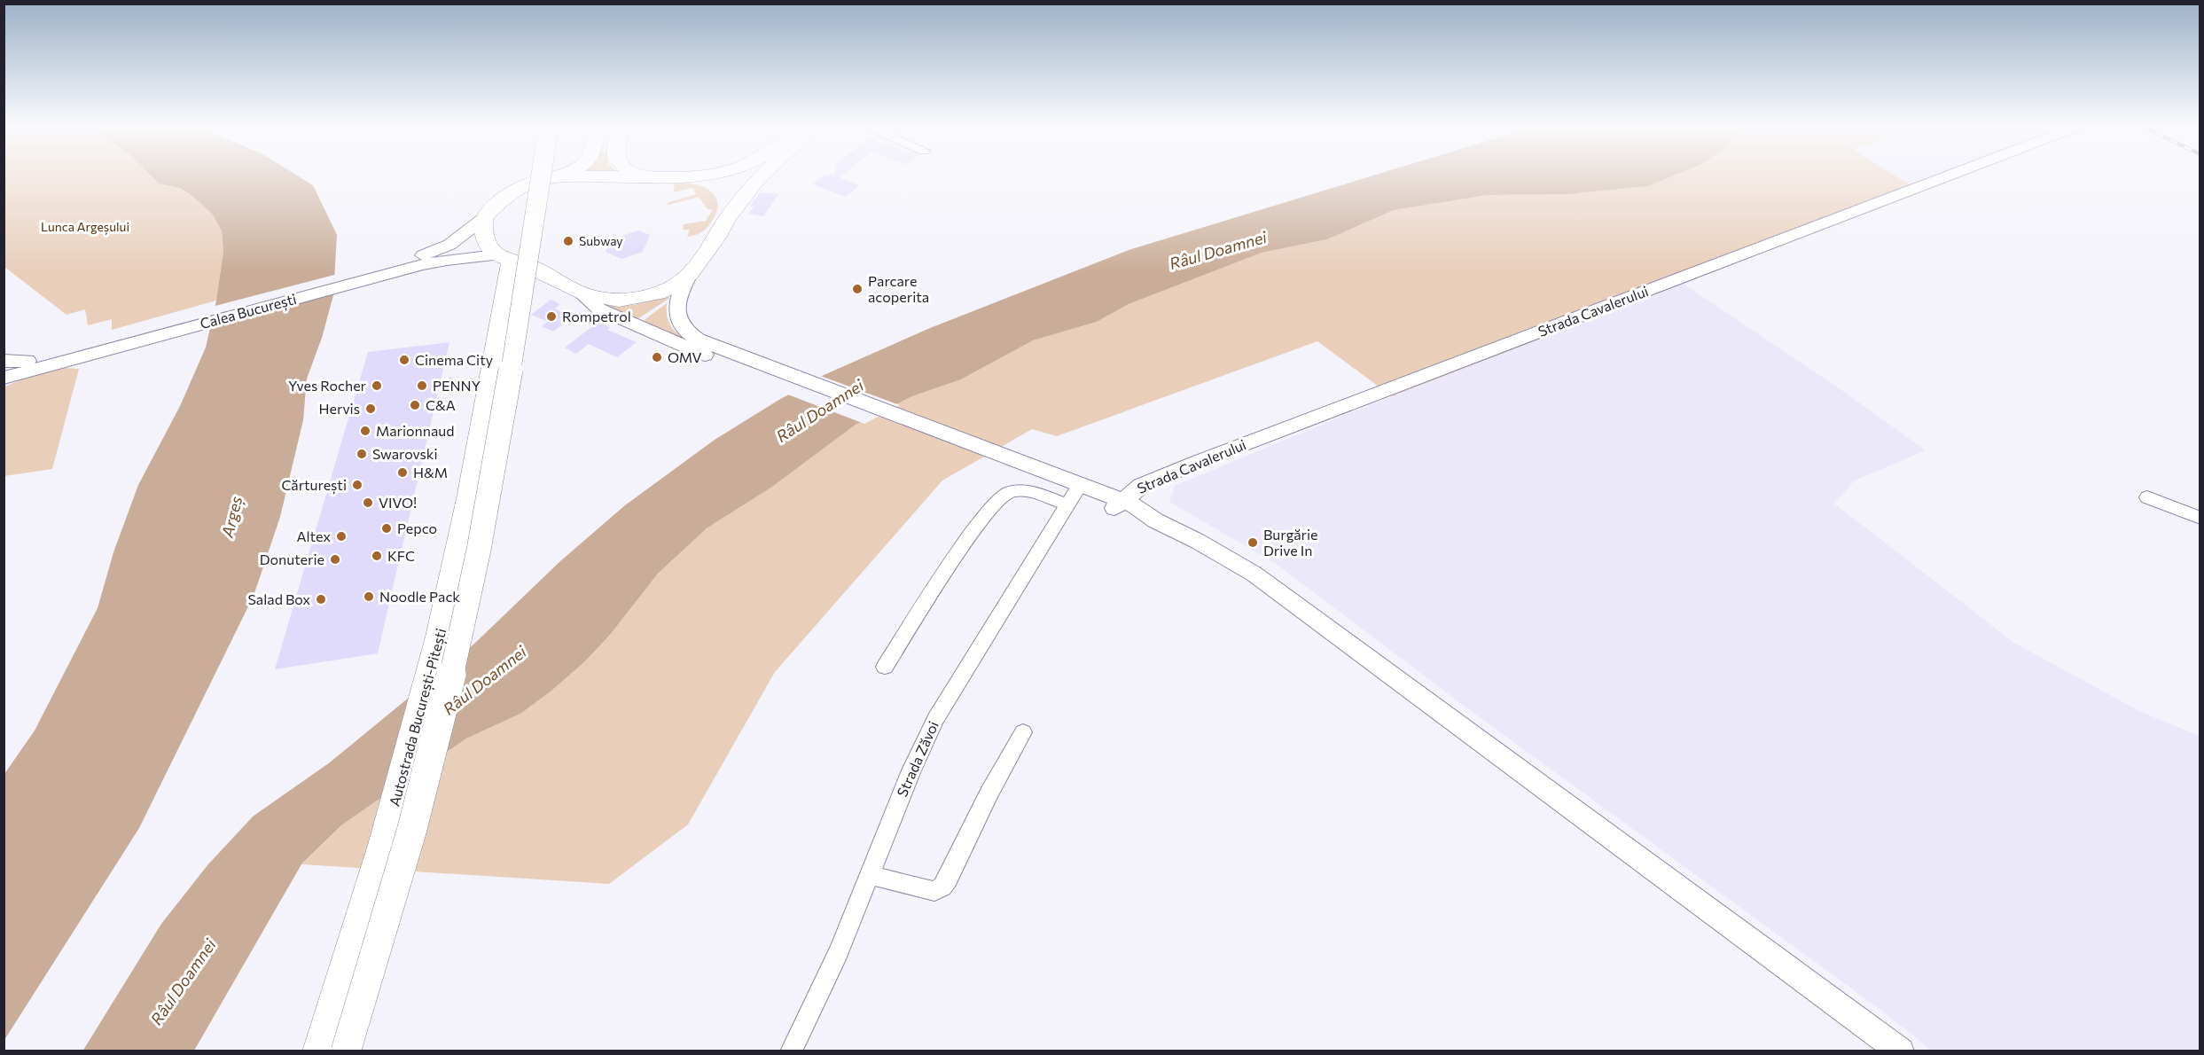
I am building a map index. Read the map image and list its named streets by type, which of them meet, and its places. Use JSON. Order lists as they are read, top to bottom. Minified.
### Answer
{"streets":{"highway":["Autostrada București-Pitești"],"main road":["Calea București","Strada Cavalerului"],"street":["Strada Zăvoi"]},"water":["Râul Doamnei","Argeș"],"parks":["Lunca Argeșului"],"places":["Subway","Parcare acoperita","Rompetrol","OMV","Cinema City","Yves Rocher","PENNY","C&A","Hervis","Marionnaud","Swarovski","H&M","Cărturești","VIVO!","Pepco","Altex","Burgărie Drive In","KFC","Donuterie","Noodle Pack","Salad Box"]}
